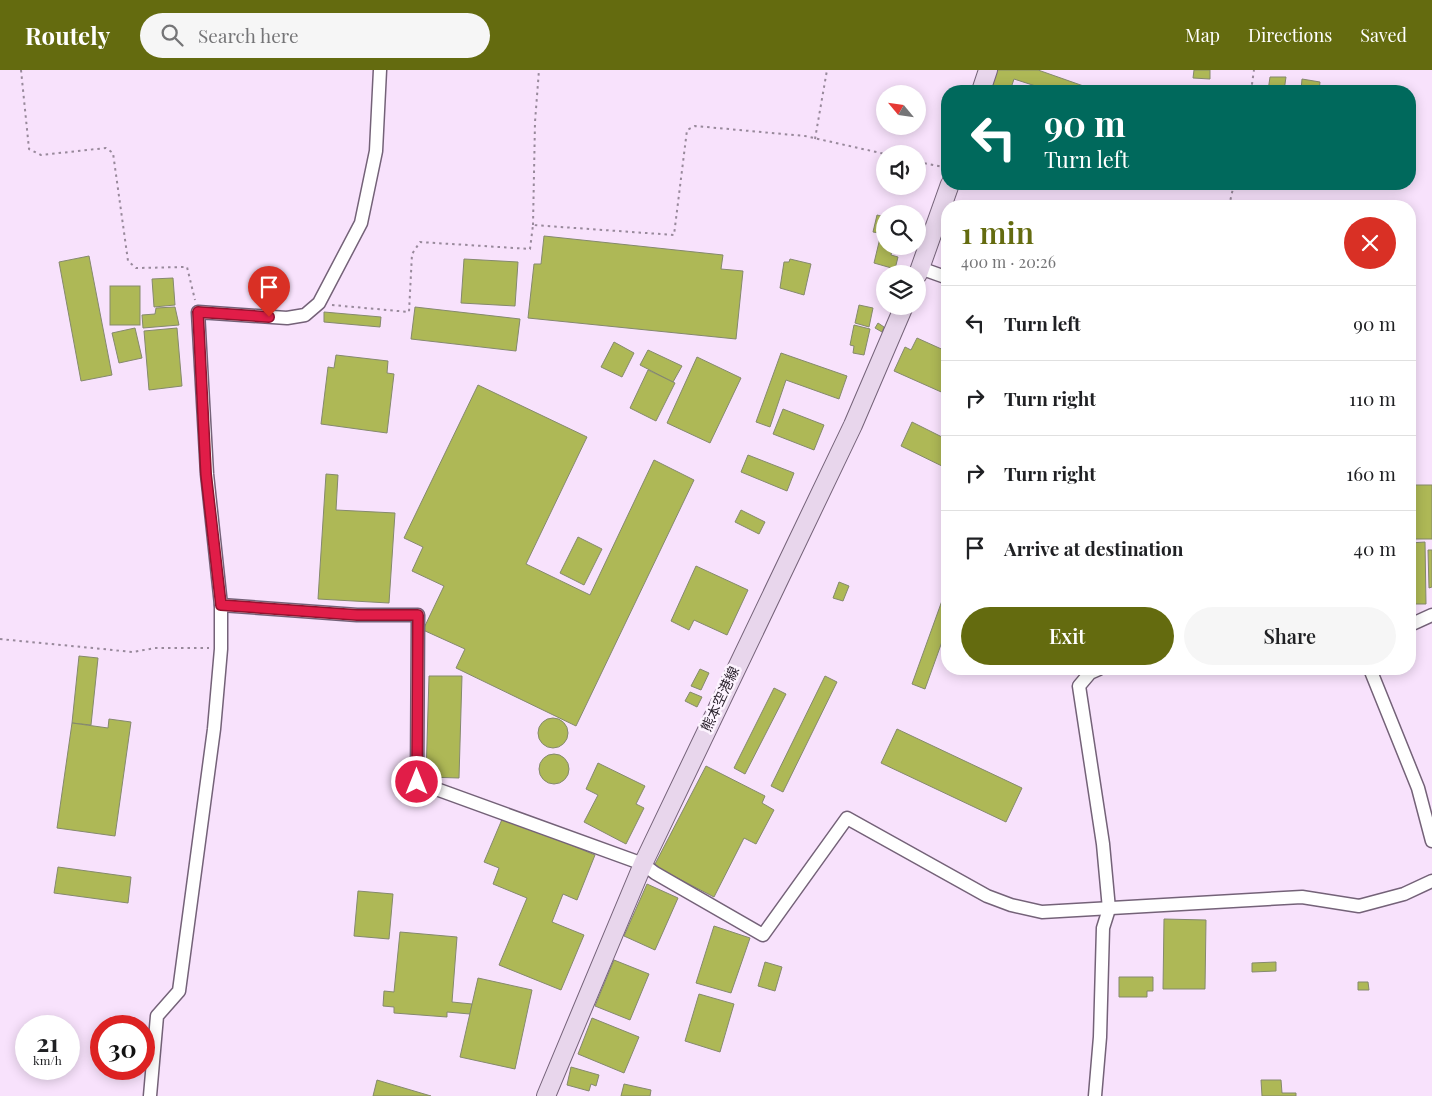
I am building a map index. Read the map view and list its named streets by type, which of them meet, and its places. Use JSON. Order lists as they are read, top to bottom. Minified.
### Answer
{"streets":{"main road":["熊本空港線"]},"north":"top left","page":{"header":"Routely","search":"Search here","nav":["Map","Directions","Saved"],"turn":["90 m","Turn left"],"heading":["1 min","400 m · 20:26"],"list":[{"name":"Turn left","value":"90 m"},{"name":"Turn right","value":"110 m"},{"name":"Turn right","value":"160 m"},{"name":"Arrive at destination","value":"40 m"}],"buttons":["Exit","Share"],"speed":"21 km/h","limit":"30"}}
